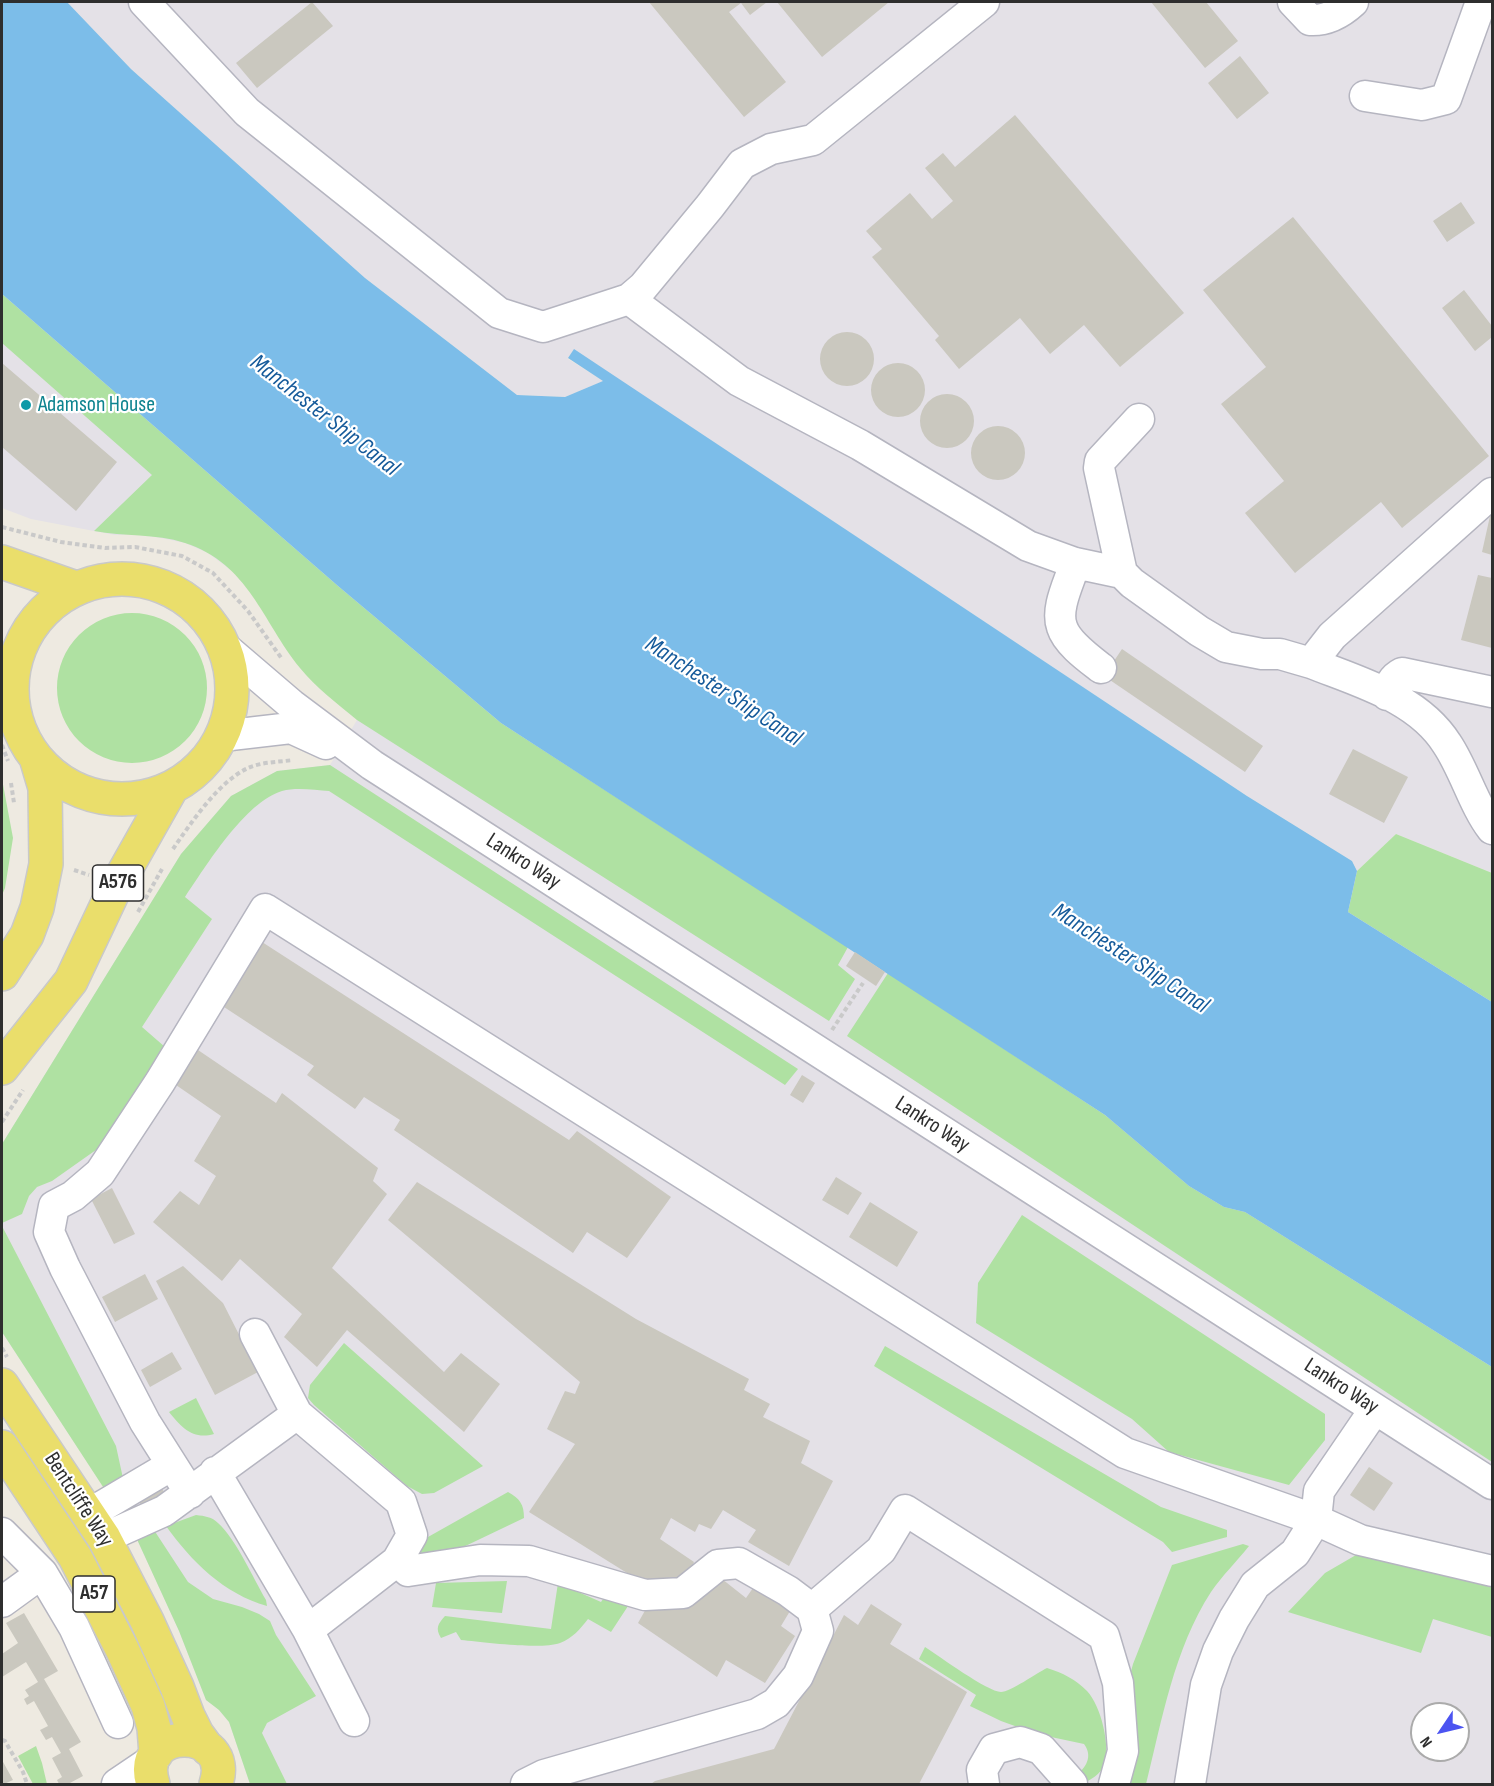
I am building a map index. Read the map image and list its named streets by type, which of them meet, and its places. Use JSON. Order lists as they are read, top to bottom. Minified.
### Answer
{"streets":{"main road":["A576","Bentcliffe Way","A57"],"street":["Lankro Way"]},"crossings":[["Lankro Way","A576"],["Bentcliffe Way","A57"]],"water":["Manchester Ship Canal"],"places":["Adamson House"],"north":"bottom left"}
